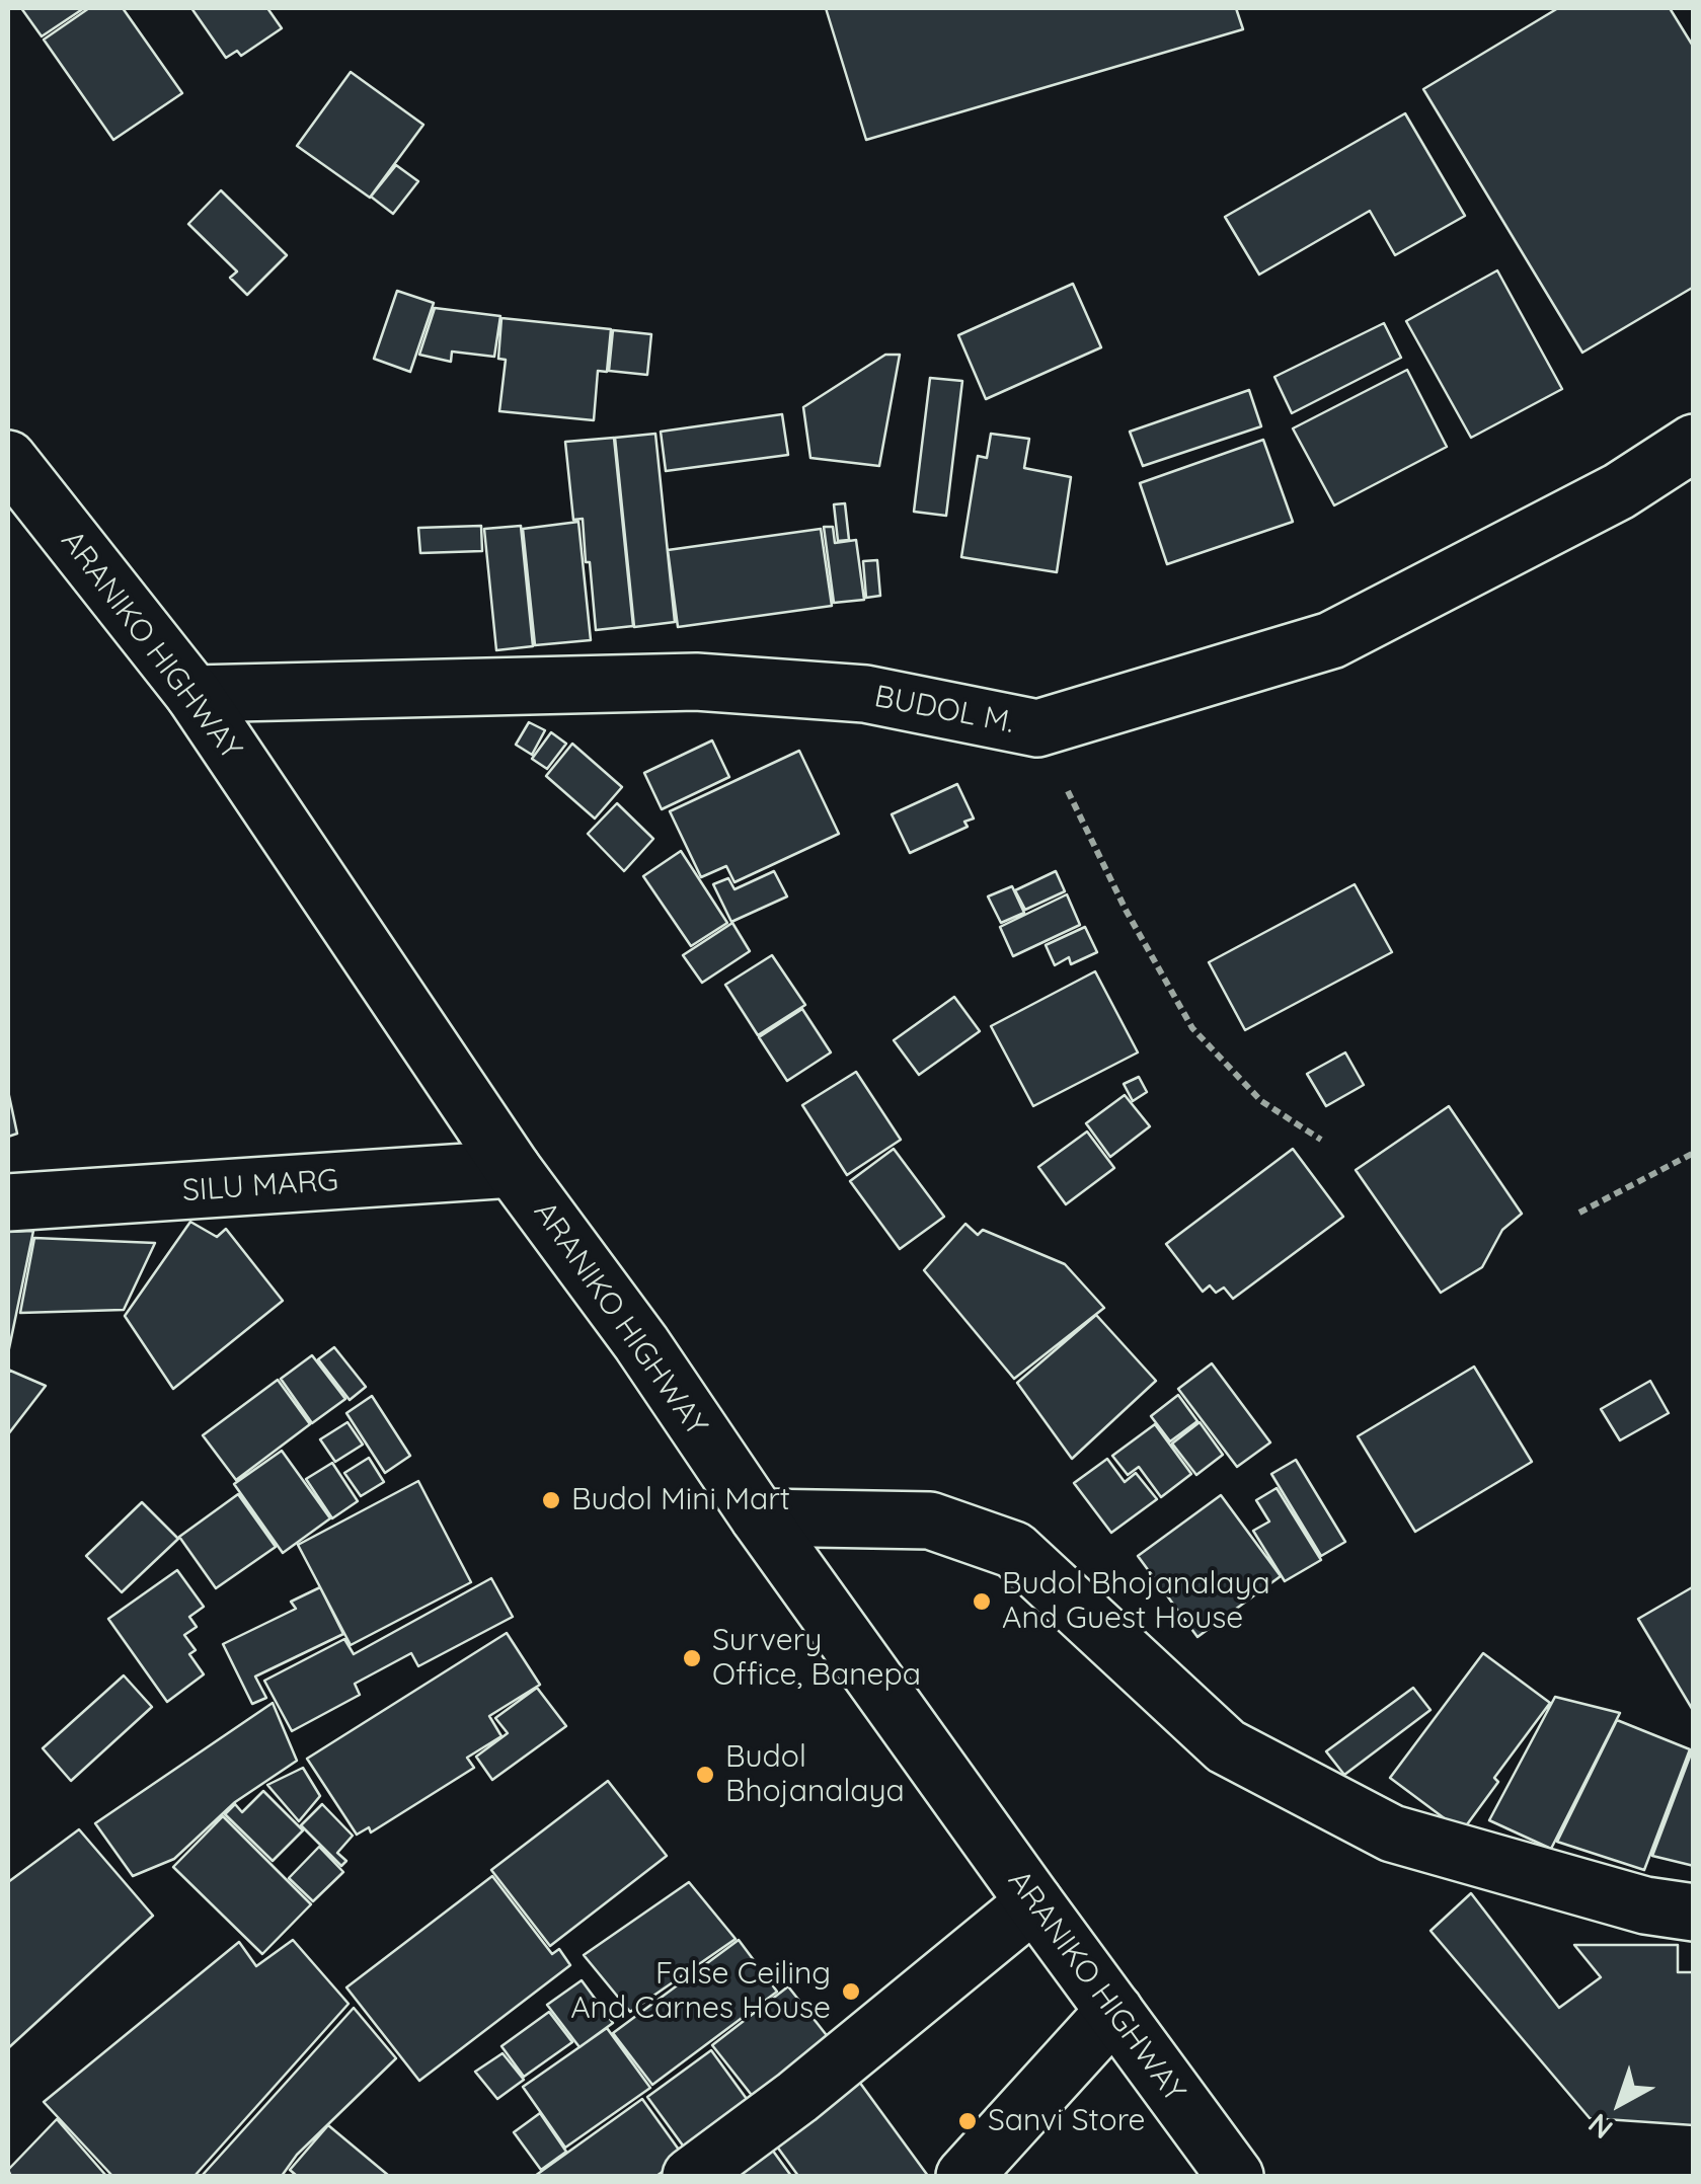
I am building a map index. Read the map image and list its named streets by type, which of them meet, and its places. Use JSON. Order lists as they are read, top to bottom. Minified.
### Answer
{"streets":{"main road":["ARANIKO HIGHWAY","BUDOL M.","SILU MARG"]},"crossings":[["ARANIKO HIGHWAY","BUDOL M."],["ARANIKO HIGHWAY","SILU MARG"]],"places":["Budol Mini Mart","Budol Bhojanalaya And Guest House","Survery Office, Banepa","Budol Bhojanalaya","False Ceiling And Carnes House","Sanvi Store"],"north":"bottom left"}
